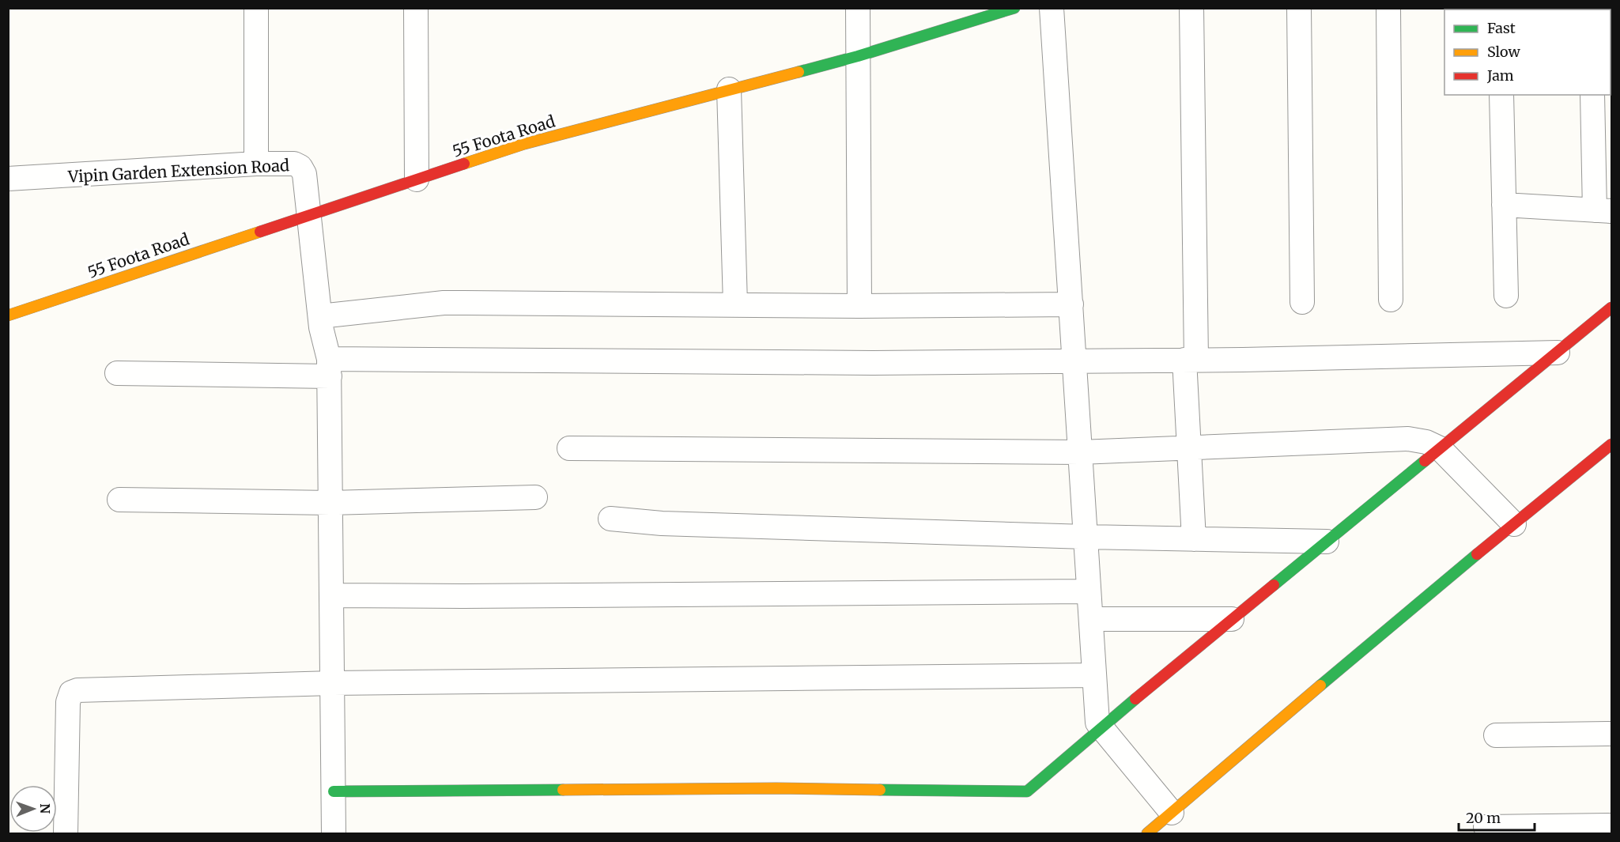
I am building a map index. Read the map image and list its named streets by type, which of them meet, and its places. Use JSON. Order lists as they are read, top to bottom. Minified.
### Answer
{"streets":{"street":["55 Foota Road","Vipin Garden Extension Road"]},"crossings":[["55 Foota Road","Vipin Garden Extension Road"]],"legend":["Fast","Slow","Jam"],"scale_bar":"20 m","north":"right"}
